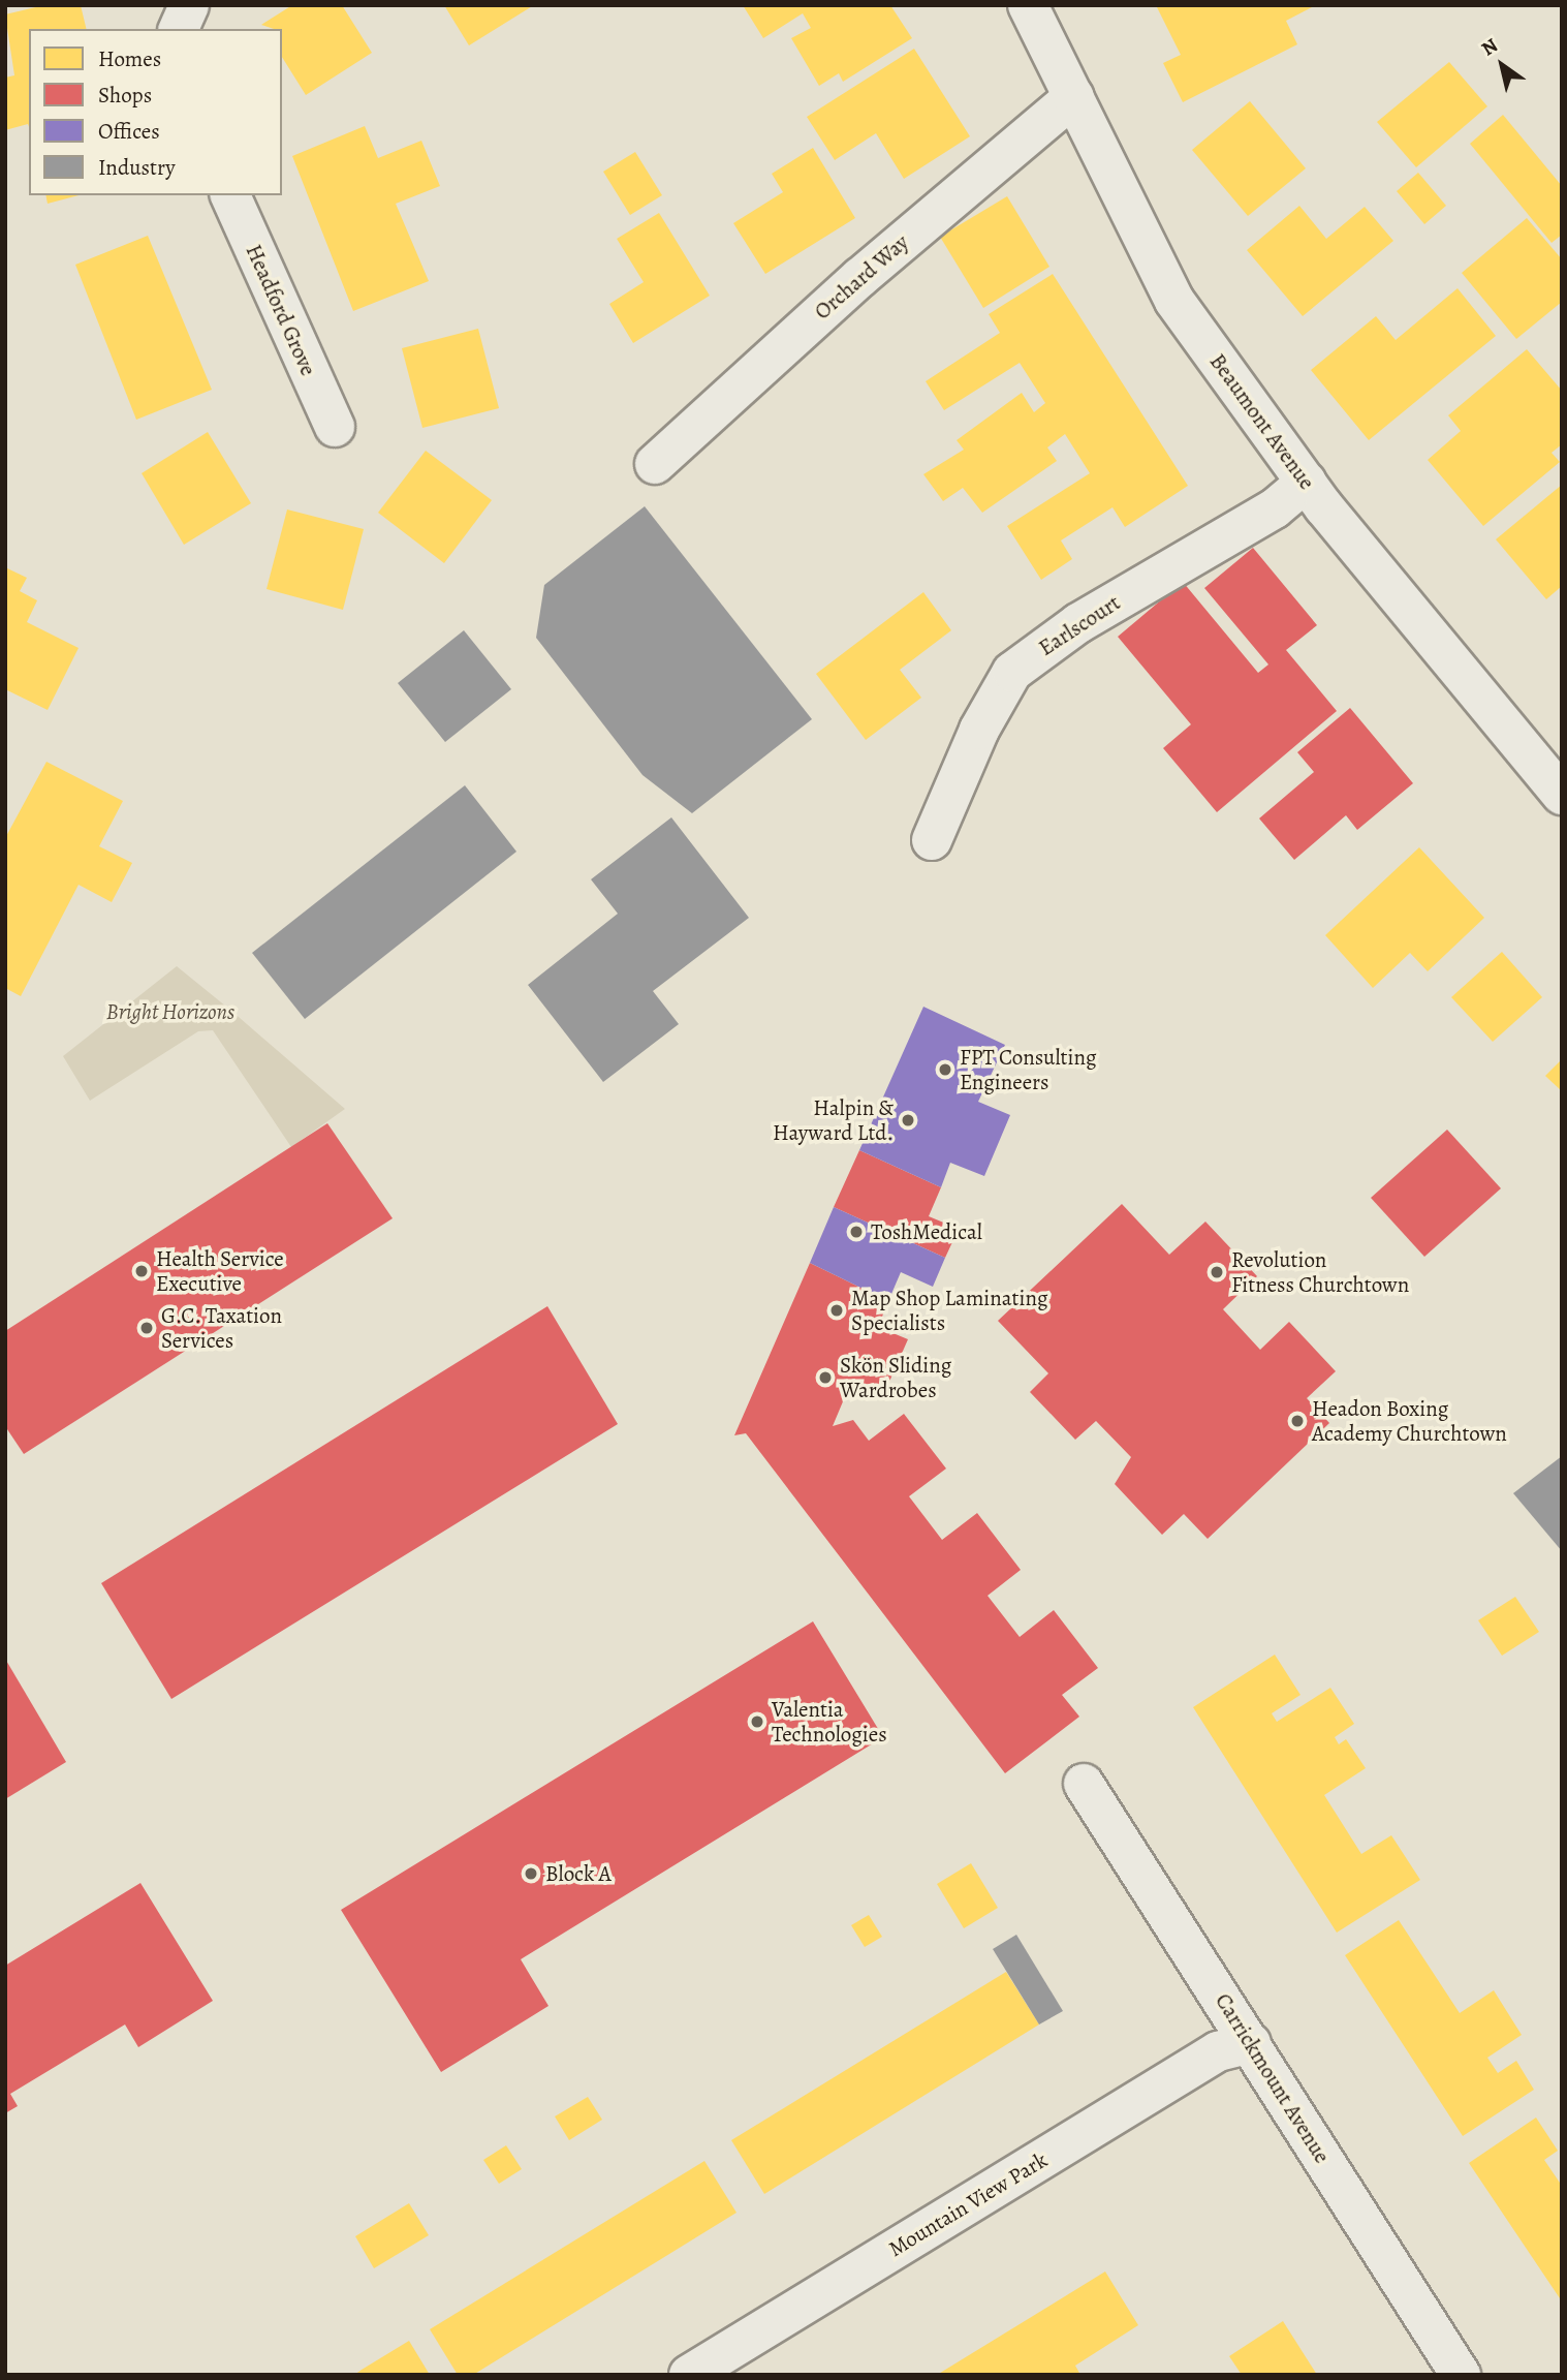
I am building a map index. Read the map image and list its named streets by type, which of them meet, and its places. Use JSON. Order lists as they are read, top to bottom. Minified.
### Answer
{"streets":{"street":["Orchard Way","Headford Grove","Beaumont Avenue","Earlscourt","Carrickmount Avenue","Mountain View Park"]},"crossings":[["Orchard Way","Beaumont Avenue"],["Beaumont Avenue","Earlscourt"],["Carrickmount Avenue","Mountain View Park"]],"parks":["Bright Horizons"],"places":["FPT Consulting Engineers","Halpin & Hayward Ltd.","ToshMedical","Health Service Executive","Revolution Fitness Churchtown","Map Shop Laminating Specialists","G.C. Taxation Services","Skön Sliding Wardrobes","Headon Boxing Academy Churchtown","Valentia Technologies","Block A"],"legend":["Homes","Shops","Offices","Industry"],"north":"top left"}
